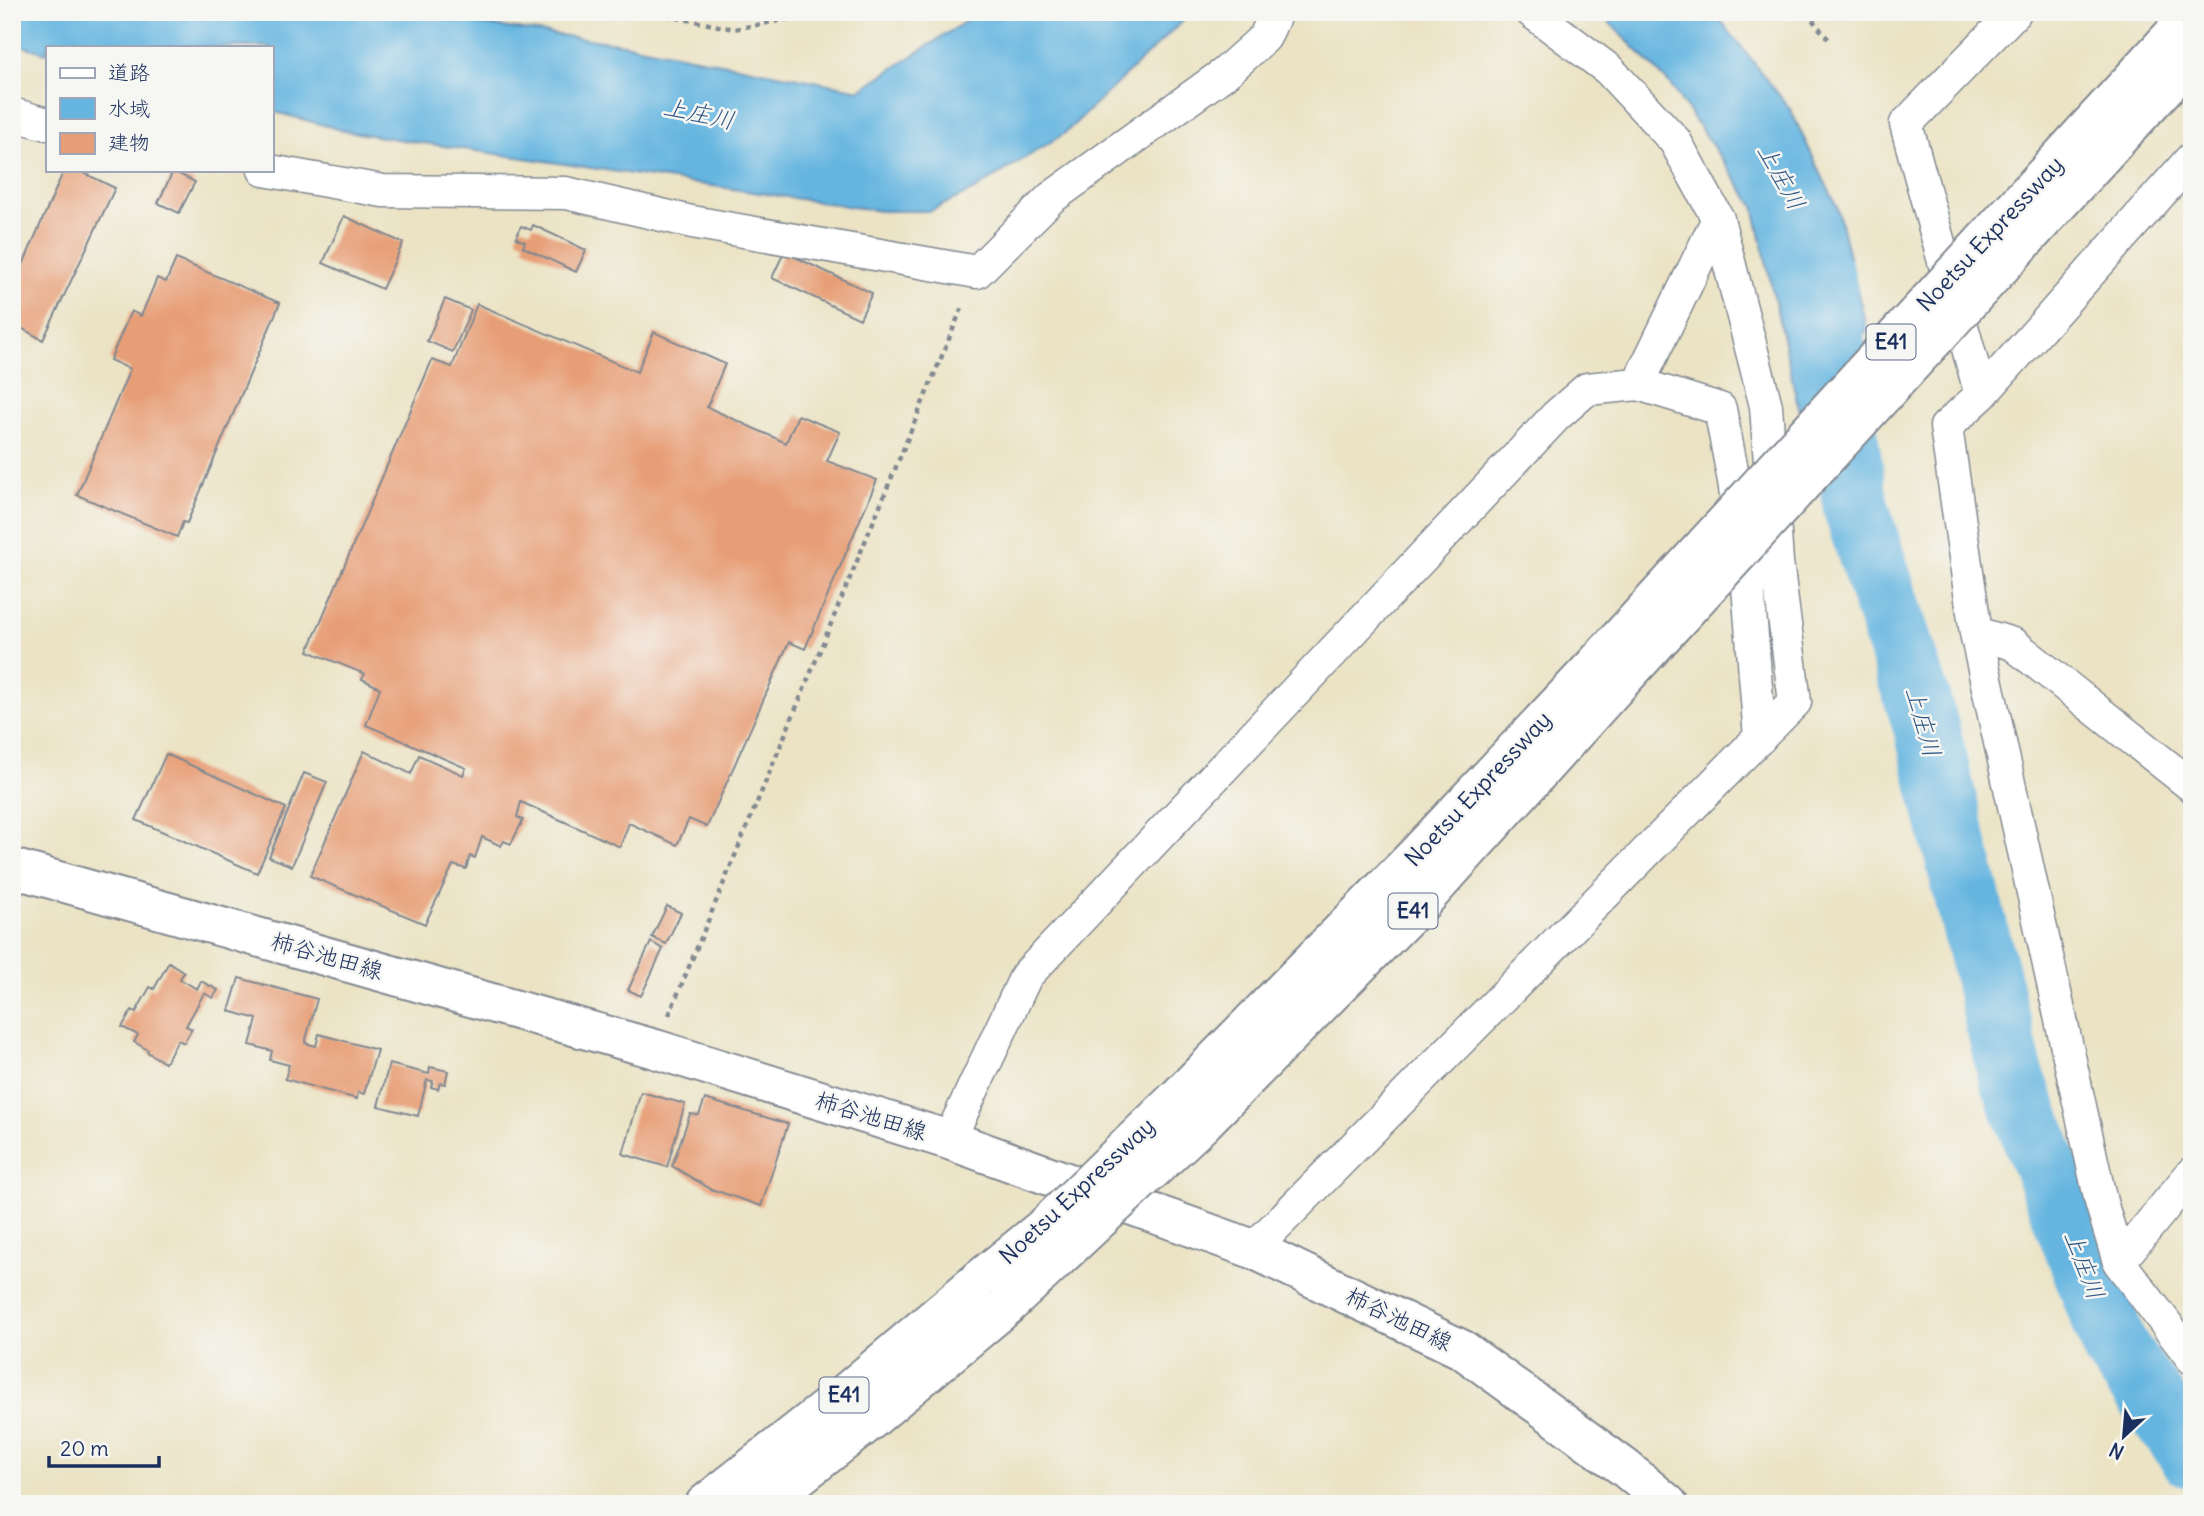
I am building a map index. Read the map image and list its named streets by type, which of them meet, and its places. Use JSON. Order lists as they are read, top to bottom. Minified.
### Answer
{"streets":{"main road":["Noetsu Expressway","E41","柿谷池田線"]},"water":["上庄川"],"legend":["道路","水域","建物"],"scale_bar":"20 m","north":"bottom left"}
